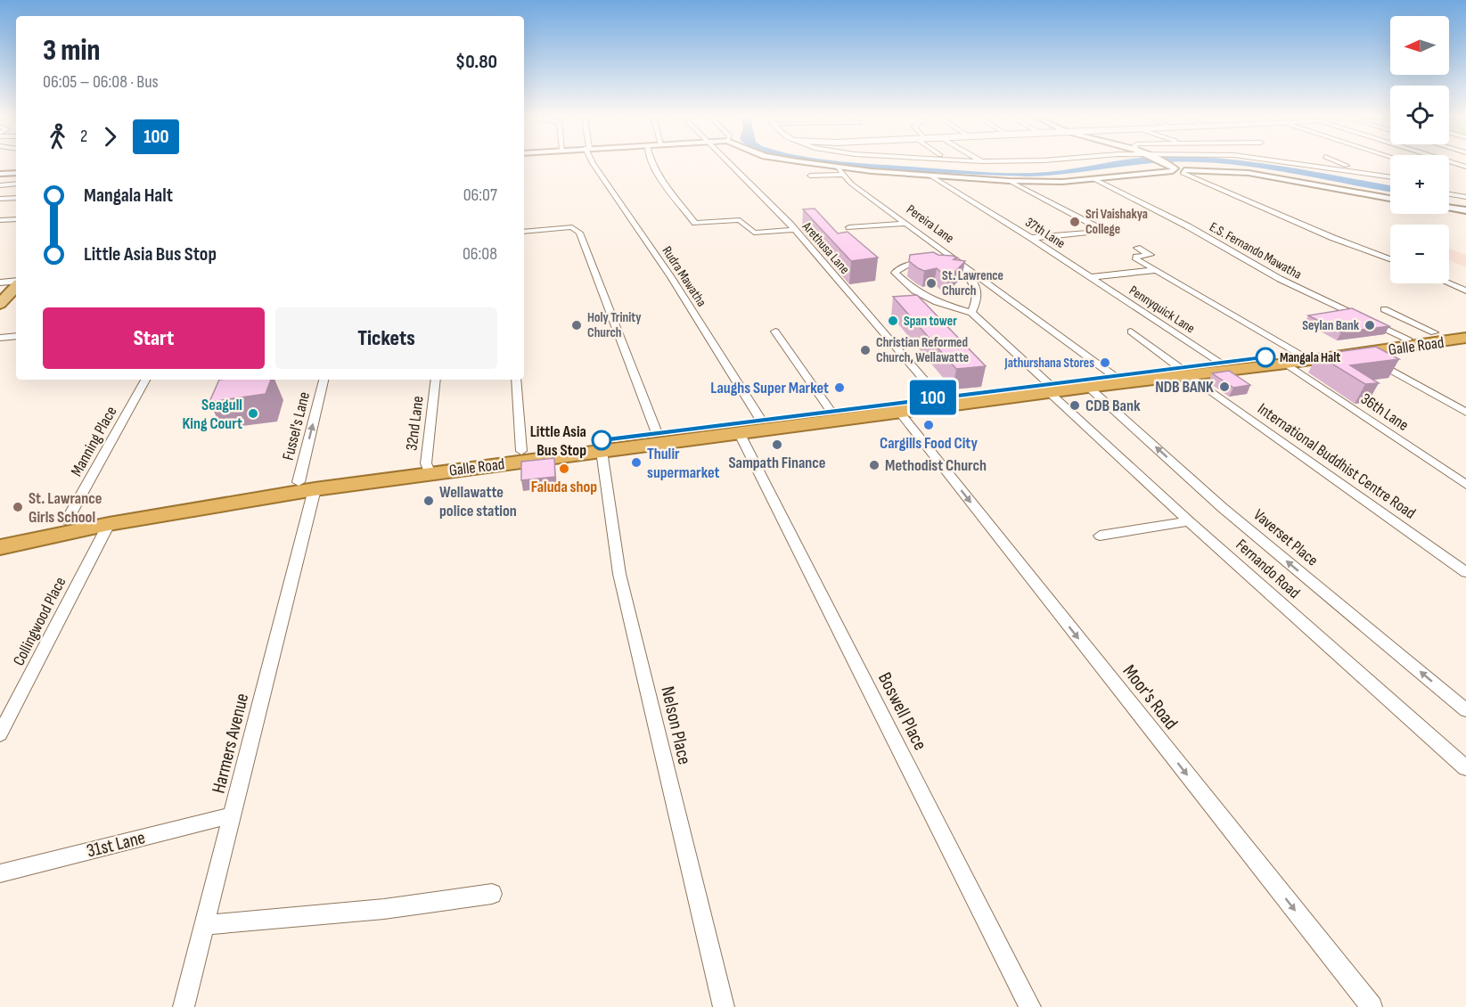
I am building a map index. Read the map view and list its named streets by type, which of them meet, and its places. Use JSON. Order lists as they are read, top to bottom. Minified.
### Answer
{"streets":{"highway":["Galle Road"],"street":["Pereira Lane","37th Lane","Arethusa Lane","E.S. Fernando Mawatha","Rudra Mawatha","Pennyquick Lane","36th Lane","32nd Lane","Fussel's Lane","Manning Place","International Buddhist Centre Road","Vaverset Place","Fernando Road","Collingwood Place","Moor's Road","Boswell Place","Nelson Place","Harmers Avenue","31st Lane"]},"crossings":[["Pereira Lane","Galle Road"],["37th Lane","Pennyquick Lane"],["Arethusa Lane","Galle Road"],["E.S. Fernando Mawatha","Galle Road"],["Rudra Mawatha","Galle Road"],["Pennyquick Lane","Galle Road"],["Galle Road","36th Lane"],["Galle Road","32nd Lane"],["Galle Road","Fussel's Lane"],["Galle Road","Manning Place"],["Galle Road","International Buddhist Centre Road"],["Galle Road","Vaverset Place"],["Galle Road","Fernando Road"],["Galle Road","Collingwood Place"],["Galle Road","Moor's Road"],["Galle Road","Boswell Place"],["Galle Road","Nelson Place"],["Galle Road","Harmers Avenue"],["Fussel's Lane","Harmers Avenue"],["Harmers Avenue","31st Lane"]],"one_way":["Fussel's Lane","Vaverset Place","Moor's Road"],"places":["Sri Vaishakya College","St. Lawrence Church","Span tower","Holy Trinity Church","Seylan Bank","Christian Reformed Church, Wellawatte","Mangala Halt","Jathurshana Stores","NDB BANK","Laughs Super Market","CDB Bank","Seagull King Court","Cargills Food City","Little Asia Bus Stop","Sampath Finance","Thulir supermarket","Methodist Church","Faluda shop","Wellawatte police station","St. Lawrance Girls School"],"lines":["bus line 100"],"north":"left","page":{"on_map":"100","map_buttons":["+","−"],"heading":["3 min","06:05 – 06:08 · Bus","$0.80"],"legs":["2","100"],"list":[{"name":"Mangala Halt","value":"06:07"},{"name":"Little Asia Bus Stop","value":"06:08"}],"buttons":["Start","Tickets"]}}
